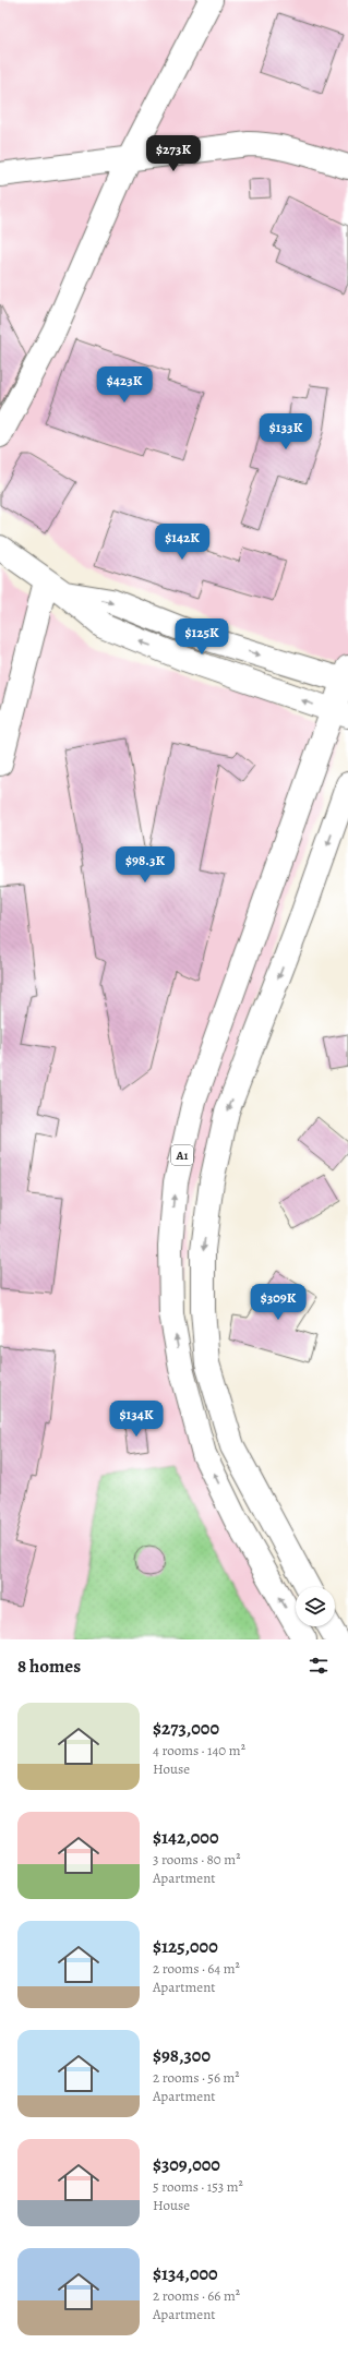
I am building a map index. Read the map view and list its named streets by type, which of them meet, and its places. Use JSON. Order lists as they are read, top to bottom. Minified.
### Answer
{"streets":{"main road":["A1"]},"page":{"price":["$273K","$423K","$133K","$142K","$125K","$98.3K","$309K","$134K"],"heading":"8 homes","list":[{"name":"$273,000","note":"4 rooms · 140 m² · House"},{"name":"$142,000","note":"3 rooms · 80 m² · Apartment"},{"name":"$125,000","note":"2 rooms · 64 m² · Apartment"},{"name":"$98,300","note":"2 rooms · 56 m² · Apartment"},{"name":"$309,000","note":"5 rooms · 153 m² · House"},{"name":"$134,000","note":"2 rooms · 66 m² · Apartment"}]}}
